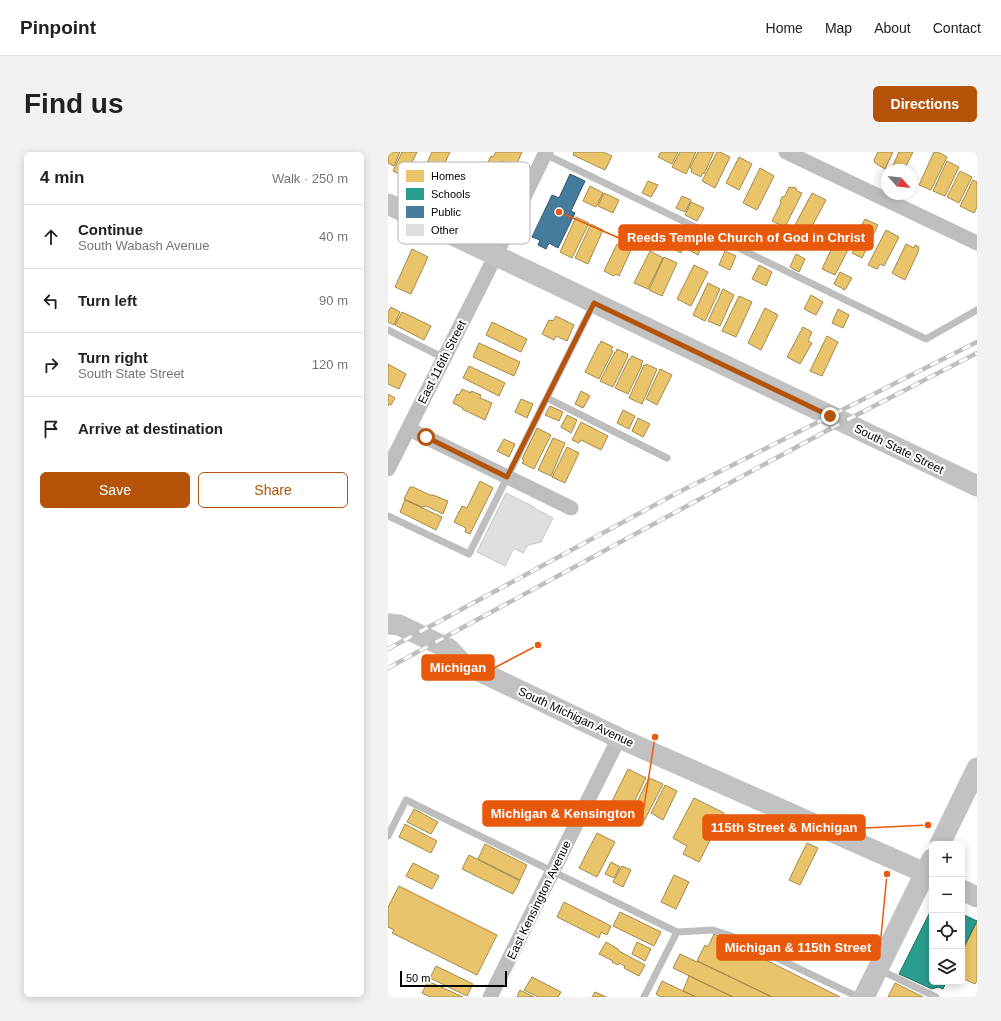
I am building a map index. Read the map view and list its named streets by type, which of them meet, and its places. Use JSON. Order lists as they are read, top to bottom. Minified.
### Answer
{"streets":{"street":["East 116th Street","South State Street","South Michigan Avenue","East Kensington Avenue"]},"crossings":[["East 116th Street","South State Street"],["South Michigan Avenue","East Kensington Avenue"]],"places":["Reeds Temple Church of God in Christ","Michigan","Michigan & Kensington","115th Street & Michigan","Michigan & 115th Street"],"legend":["Homes","Schools","Public","Other"],"scale_bar":"50 m","north":"bottom right","page":{"header":"Pinpoint","nav":["Home","Map","About","Contact"],"buttons":["Directions",["Save","Share"]],"title":"Find us","heading":["4 min","Walk · 250 m"],"list":[["Continue","South Wabash Avenue","40 m"],["Turn left","90 m"],["Turn right","South State Street","120 m"],"Arrive at destination"],"map_buttons":["+","−"],"scale":"50 m"}}
